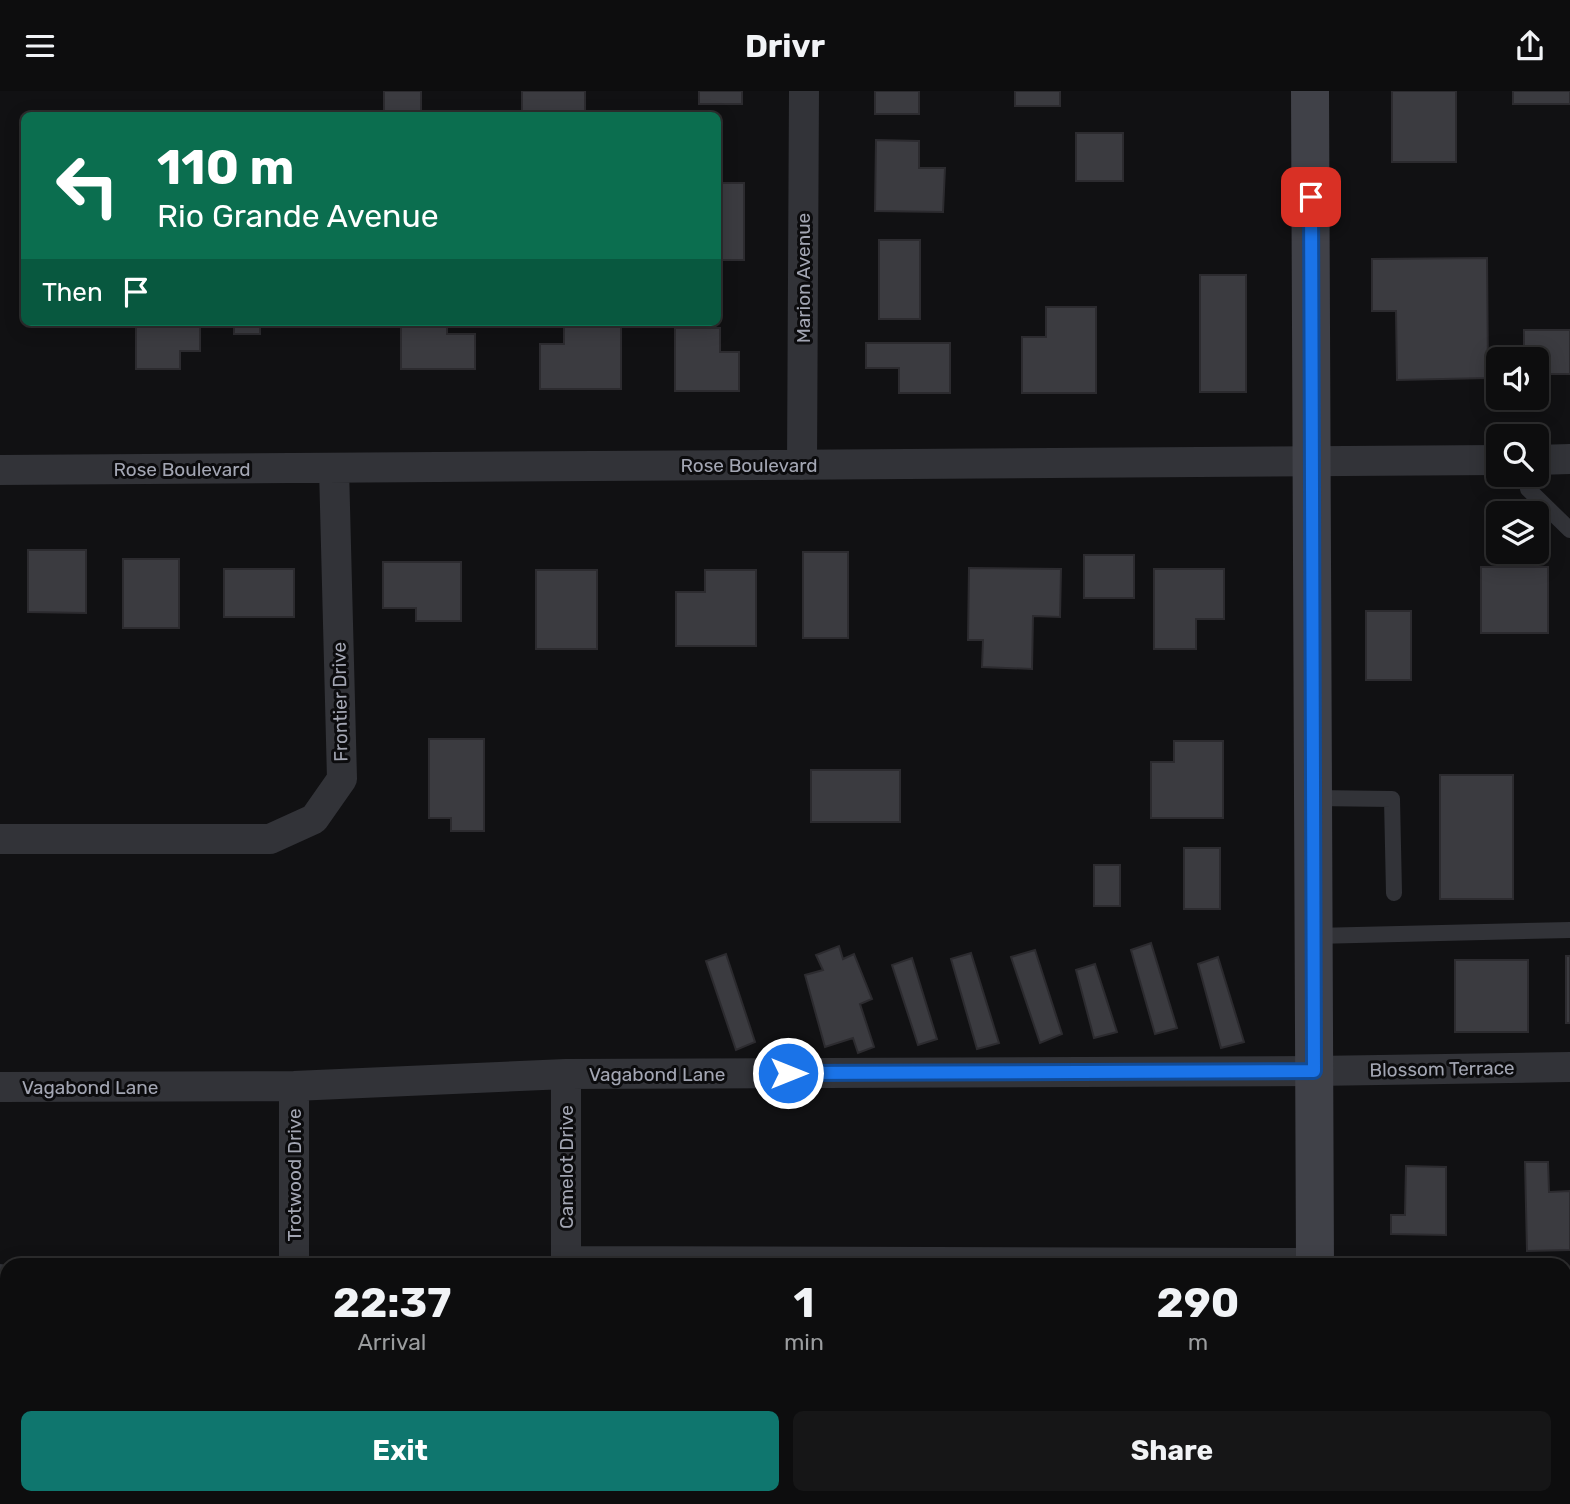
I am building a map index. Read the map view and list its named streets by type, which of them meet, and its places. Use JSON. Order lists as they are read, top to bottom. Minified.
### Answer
{"streets":{"street":["Marion Avenue","Rose Boulevard","Frontier Drive","Blossom Terrace","Vagabond Lane","Camelot Drive","Trotwood Drive"]},"crossings":[["Marion Avenue","Rose Boulevard"],["Rose Boulevard","Frontier Drive"],["Blossom Terrace","Vagabond Lane"],["Vagabond Lane","Camelot Drive"],["Vagabond Lane","Trotwood Drive"]],"page":{"header":"Drivr","turn":["110 m","Rio Grande Avenue"],"then":"Then","eta":["22:37","Arrival","1","min","290","m"],"buttons":["Exit","Share"]}}
